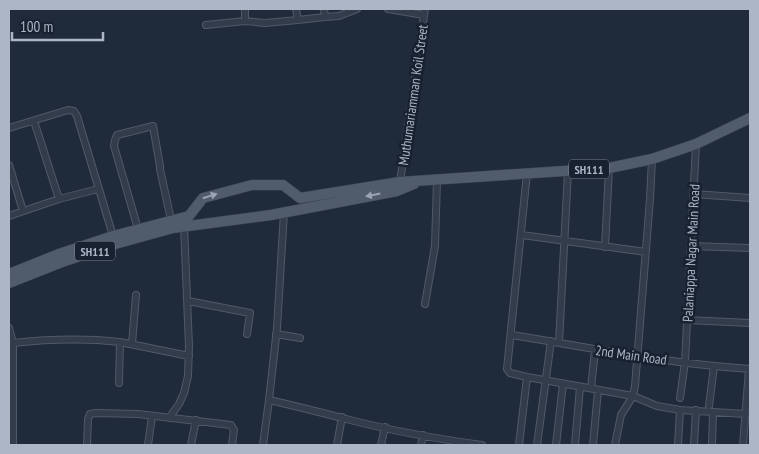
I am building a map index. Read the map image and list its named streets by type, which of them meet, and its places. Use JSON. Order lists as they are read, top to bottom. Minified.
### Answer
{"streets":{"main road":["SH111"],"street":["Muthumariamman Koil Street","Palaniappa Nagar Main Road","2nd Main Road"]},"crossings":[["Muthumariamman Koil Street","SH111"],["SH111","Palaniappa Nagar Main Road"],["Palaniappa Nagar Main Road","2nd Main Road"]],"scale_bar":"100 m"}
